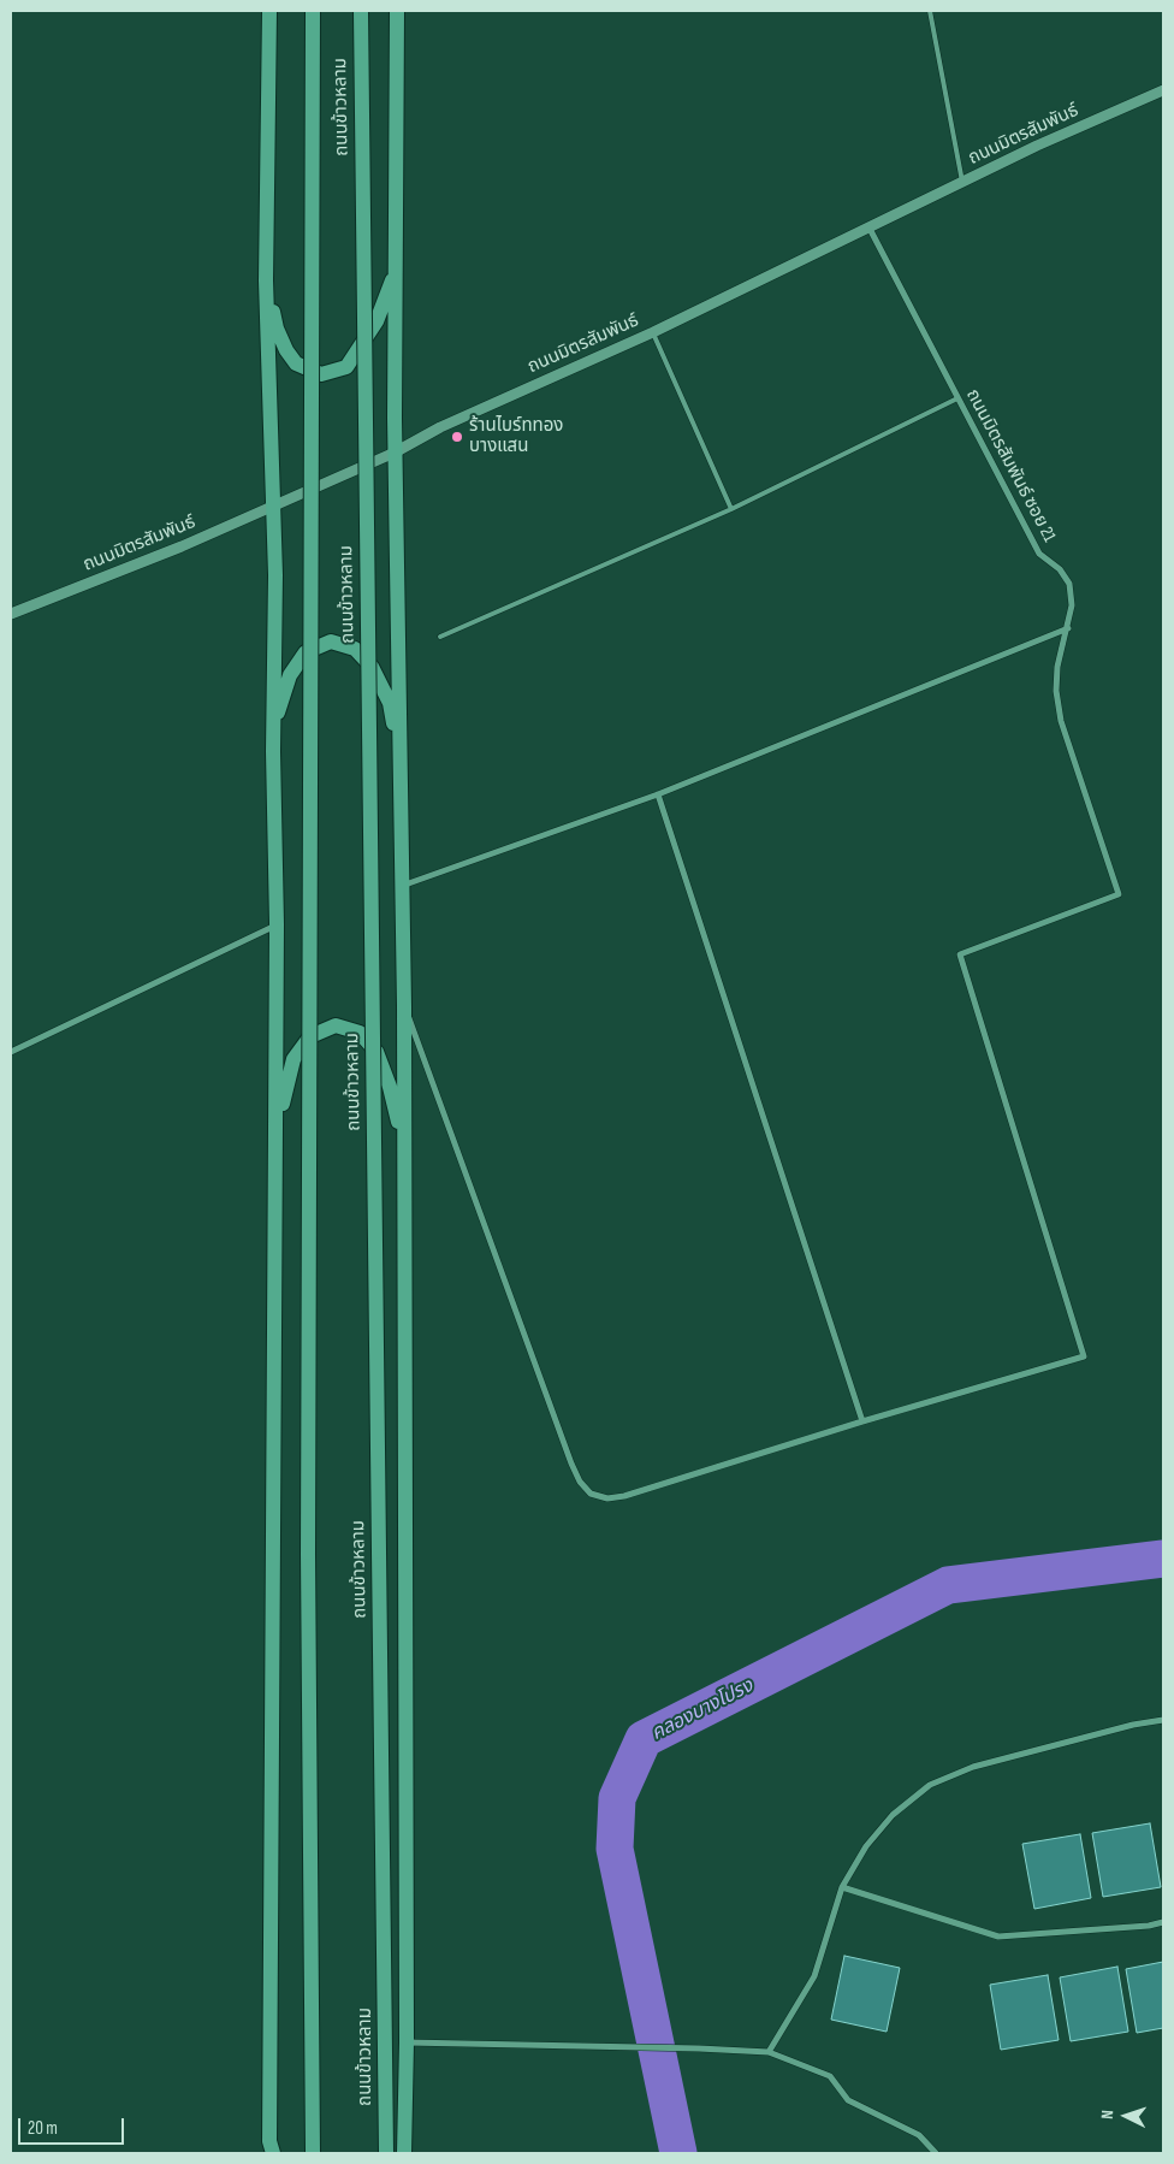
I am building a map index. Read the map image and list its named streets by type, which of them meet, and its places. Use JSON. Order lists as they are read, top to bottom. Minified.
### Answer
{"streets":{"main road":["ถนนข้าวหลาม"],"street":["ถนนมิตรสัมพันธ์","ถนนมิตรสัมพันธ์ ซอย 21"]},"crossings":[["ถนนมิตรสัมพันธ์","ถนนมิตรสัมพันธ์ ซอย 21"]],"water":["คลองบางโปรง"],"places":["ร้านไบร์ททอง บางแสน"],"scale_bar":"20 m","north":"left"}
